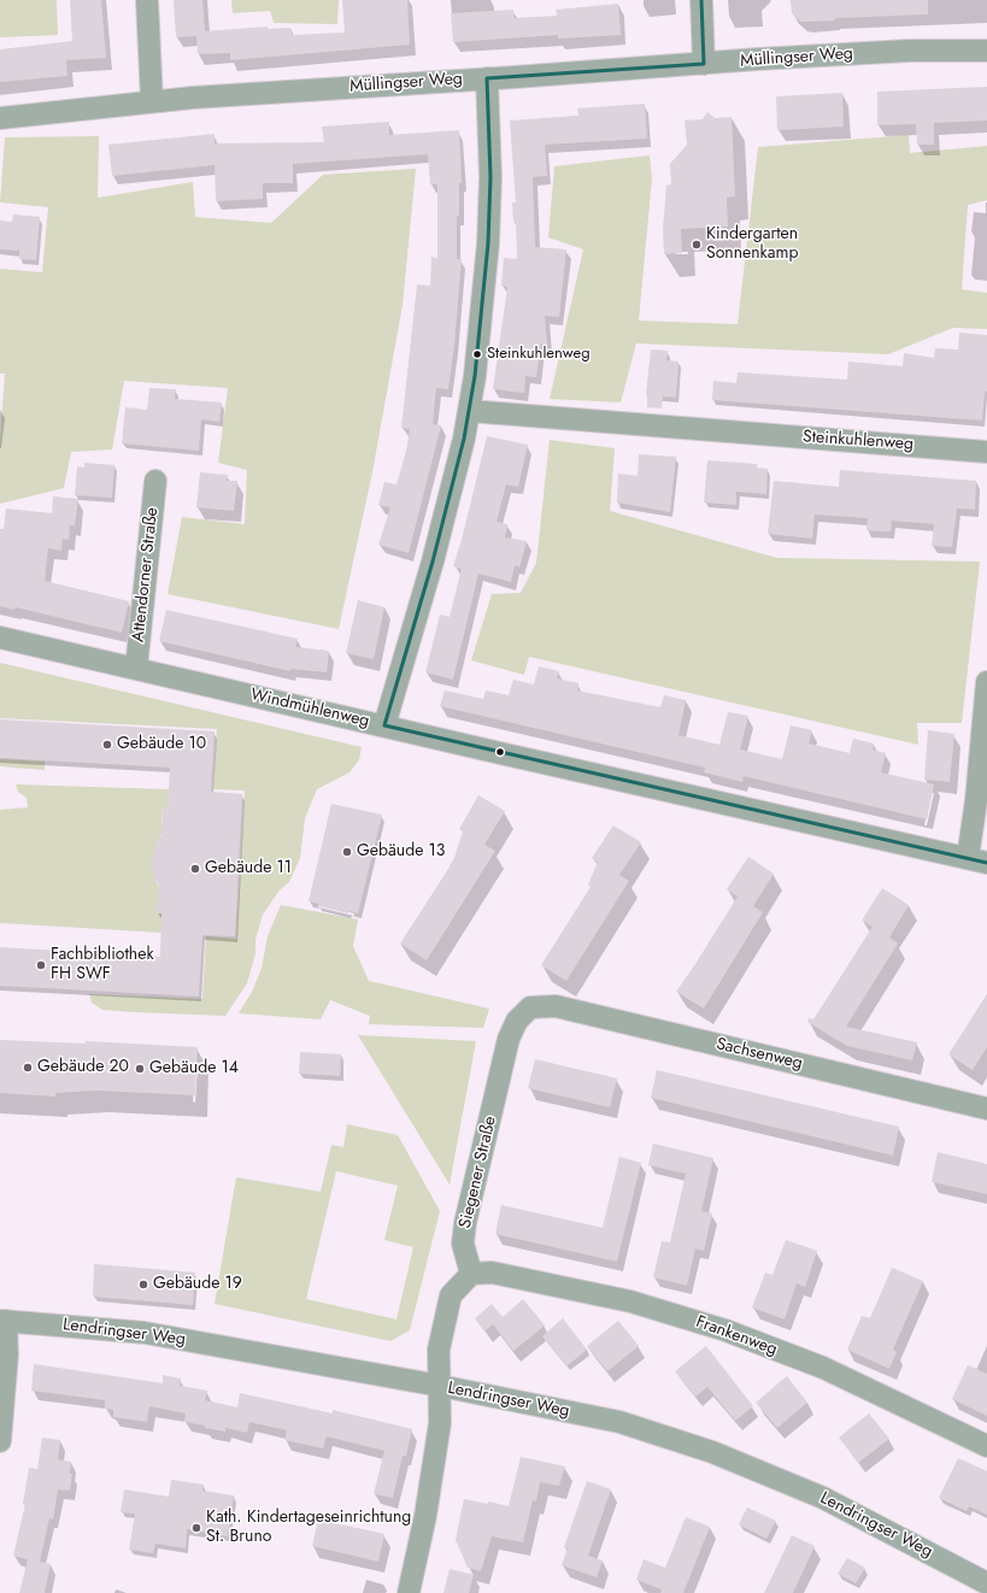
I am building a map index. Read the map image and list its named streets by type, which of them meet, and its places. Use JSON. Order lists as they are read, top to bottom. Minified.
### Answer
{"streets":{"street":["Müllingser Weg","Steinkuhlenweg","Attendorner Straße","Windmühlenweg","Sachsenweg","Siegener Straße","Lendringser Weg","Frankenweg"]},"crossings":[["Attendorner Straße","Windmühlenweg"],["Sachsenweg","Siegener Straße"],["Siegener Straße","Frankenweg"]],"places":["Kindergarten Sonnenkamp","Steinkuhlenweg","Gebäude 10","Gebäude 13","Gebäude 11","Fachbibliothek FH SWF","Gebäude 20","Gebäude 14","Gebäude 19","Kath. Kindertageseinrichtung St. Bruno"]}
